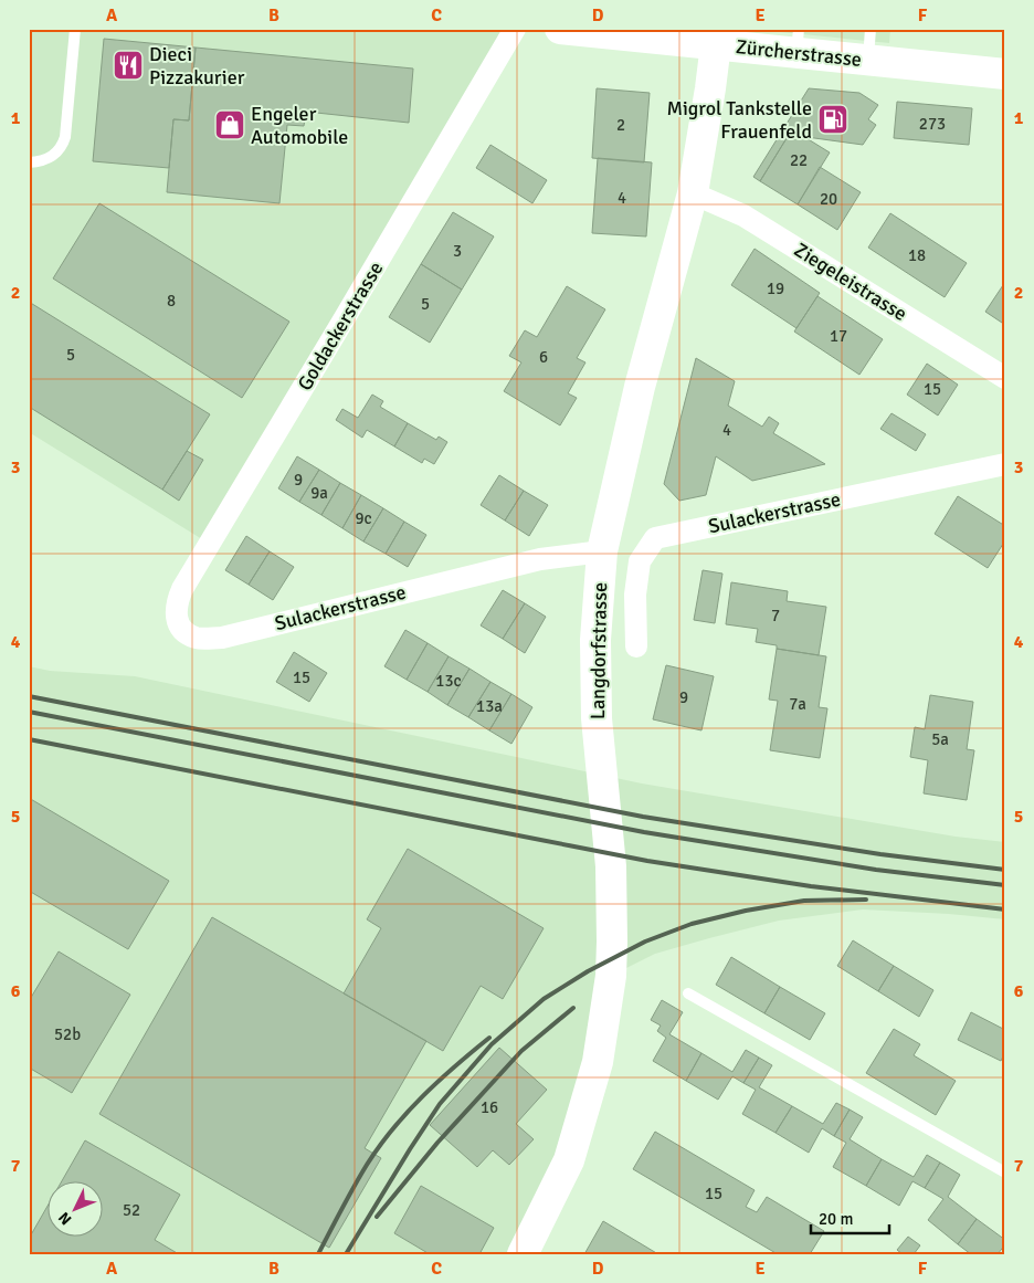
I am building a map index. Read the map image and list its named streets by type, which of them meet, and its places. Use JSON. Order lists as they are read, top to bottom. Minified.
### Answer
{"streets":{"street":["Zürcherstrasse","Ziegeleistrasse","Goldackerstrasse","Sulackerstrasse","Langdorfstrasse"]},"crossings":[["Zürcherstrasse","Langdorfstrasse"],["Ziegeleistrasse","Langdorfstrasse"],["Goldackerstrasse","Sulackerstrasse"],["Sulackerstrasse","Langdorfstrasse"]],"places":{"restaurant":["Dieci Pizzakurier"],"fuel station":["Migrol Tankstelle Frauenfeld"],"shop":["Engeler Automobile"]},"house_numbers":["273","2","22","4","20","3","18","19","8","5","17","5","6","15","4","9","9a","9c","7","15","13c","9","7a","13a","5a","52b","16","15","52"],"scale_bar":"20 m","north":"bottom left","grid":{"columns":["A","B","C","D","E","F"],"rows":["1","2","3","4","5","6","7"]}}
